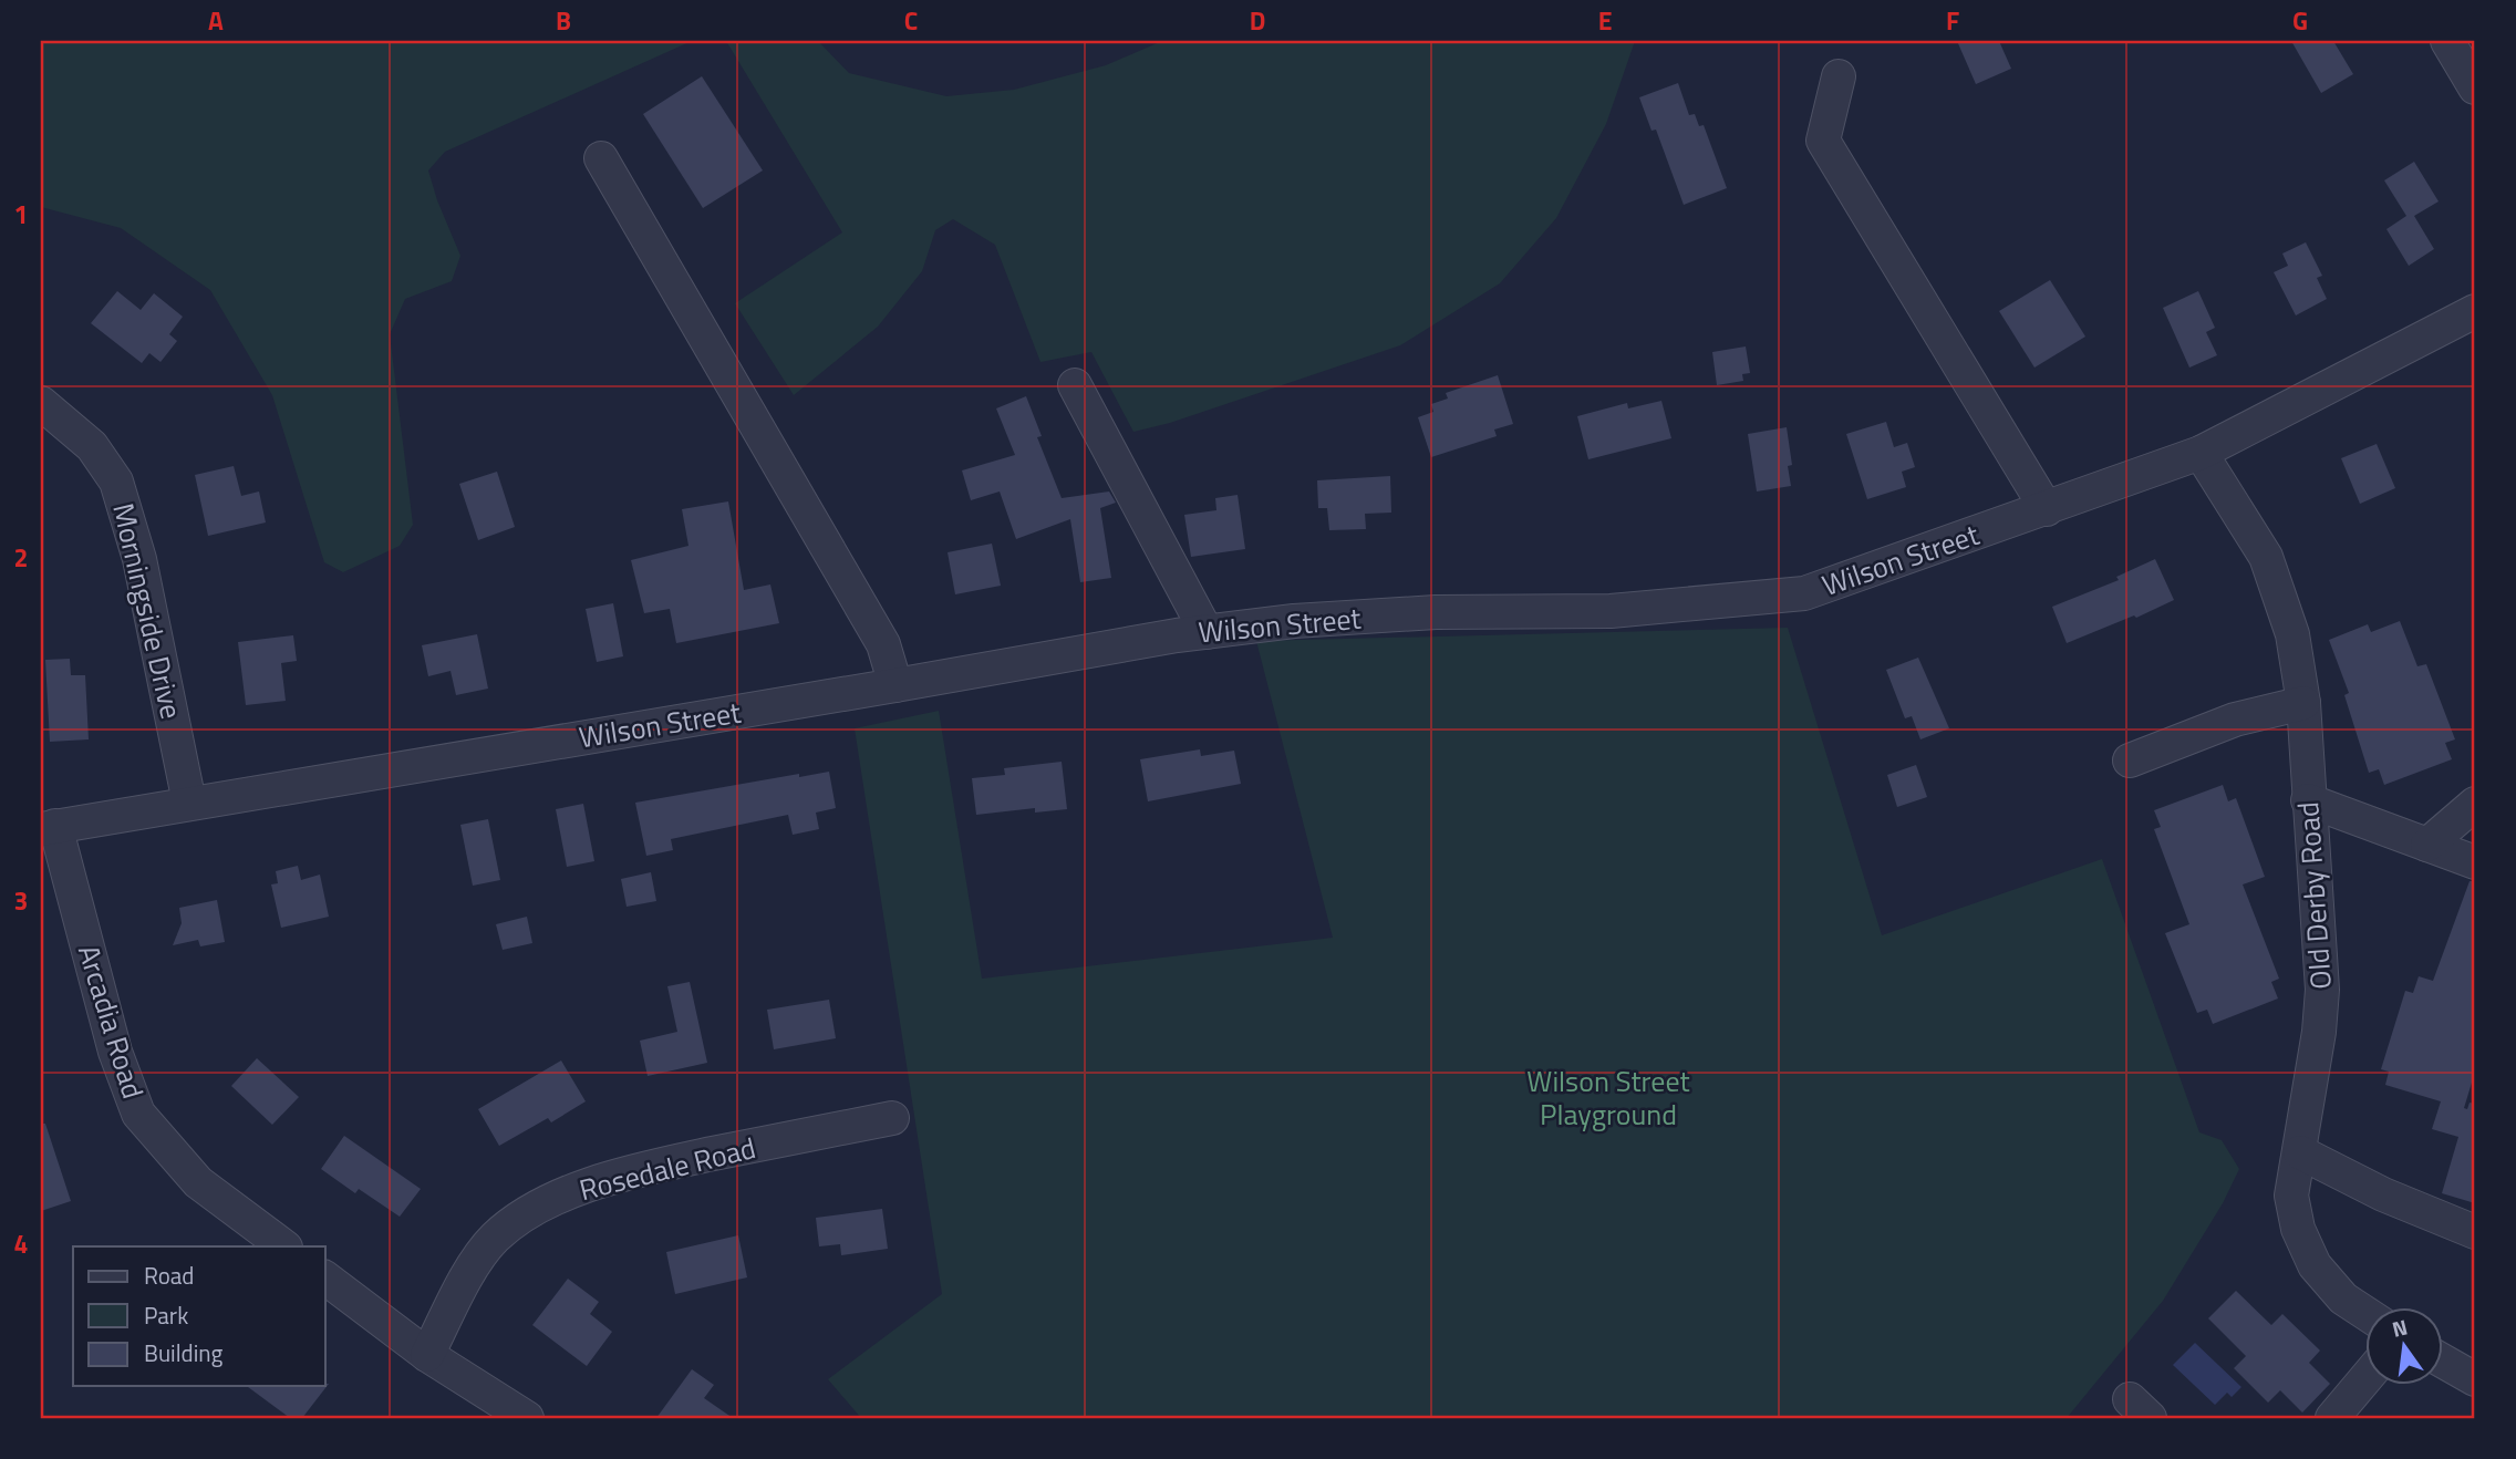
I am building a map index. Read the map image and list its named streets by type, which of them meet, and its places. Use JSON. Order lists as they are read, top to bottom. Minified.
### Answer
{"streets":{"street":["Wilson Street","Morningside Drive","Old Derby Road","Arcadia Road","Rosedale Road"]},"crossings":[["Wilson Street","Morningside Drive"],["Wilson Street","Old Derby Road"],["Wilson Street","Arcadia Road"]],"parks":["Wilson Street Playground"],"legend":["Road","Park","Building"],"north":"top","grid":{"columns":["A","B","C","D","E","F","G"],"rows":["1","2","3","4"]}}
